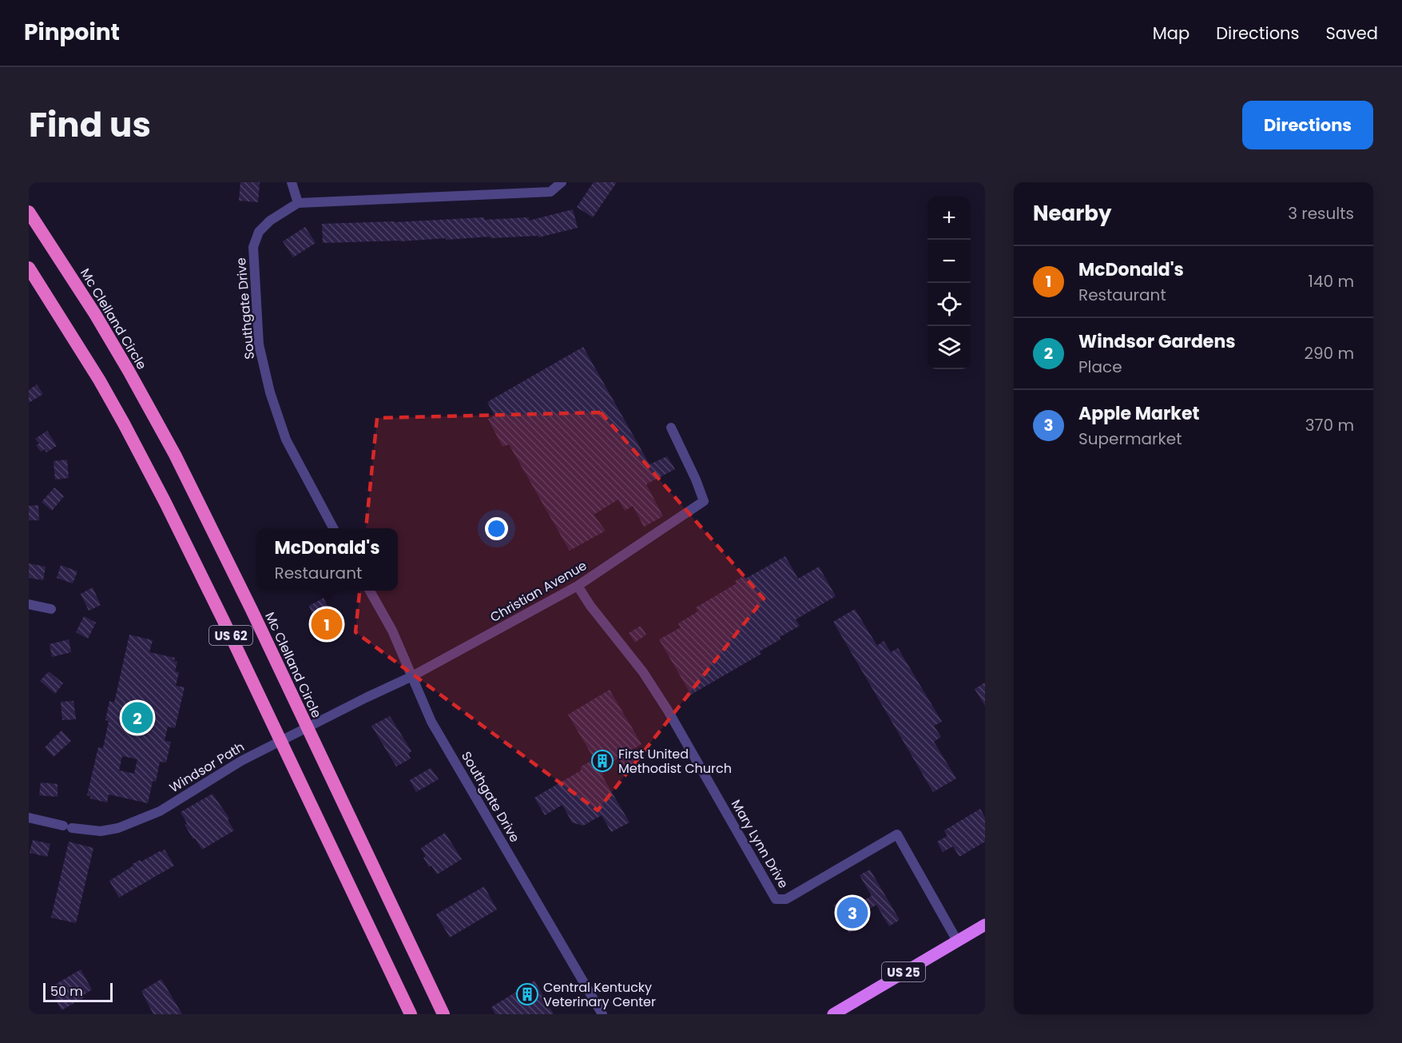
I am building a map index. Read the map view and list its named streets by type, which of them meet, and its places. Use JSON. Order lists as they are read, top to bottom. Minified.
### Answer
{"streets":{"highway":["Mc Clelland Circle","US 62"],"main road":["US 25"],"street":["Southgate Drive","Christian Avenue","Windsor Path","Mary Lynn Drive"]},"crossings":[["Southgate Drive","Christian Avenue"],["Mc Clelland Circle","Christian Avenue"],["Mc Clelland Circle","Windsor Path"],["Christian Avenue","Windsor Path"],["Christian Avenue","Mary Lynn Drive"],["US 62","Windsor Path"],["Mary Lynn Drive","US 25"]],"places":{"building":["First United Methodist Church","Central Kentucky Veterinary Center"]},"scale_bar":"50 m","page":{"header":"Pinpoint","nav":["Map","Directions","Saved"],"title":"Find us","buttons":"Directions","heading":["Nearby","3 results"],"map_buttons":["+","−"],"list":[{"mark":"1","name":"McDonald's","note":"Restaurant","value":"140 m"},{"mark":"2","name":"Windsor Gardens","note":"Place","value":"290 m"},{"mark":"3","name":"Apple Market","note":"Supermarket","value":"370 m"}],"popup":["McDonald's","Restaurant"],"pins":["1","2","3"],"scale":"50 m"}}
